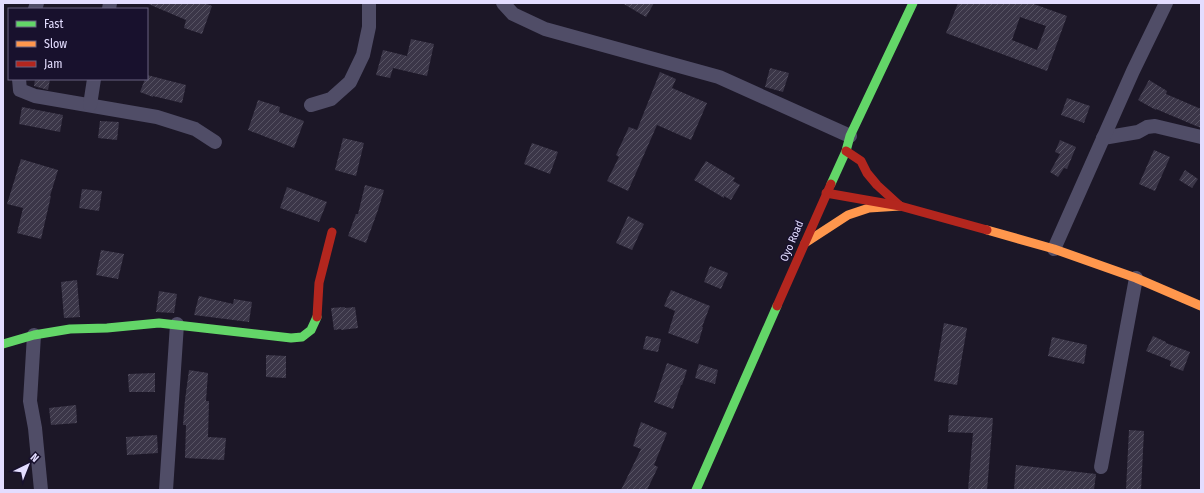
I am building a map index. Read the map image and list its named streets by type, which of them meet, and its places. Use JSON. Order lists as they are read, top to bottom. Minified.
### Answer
{"streets":{"main road":["Oyo Road"]},"legend":["Fast","Slow","Jam"],"north":"top right"}
